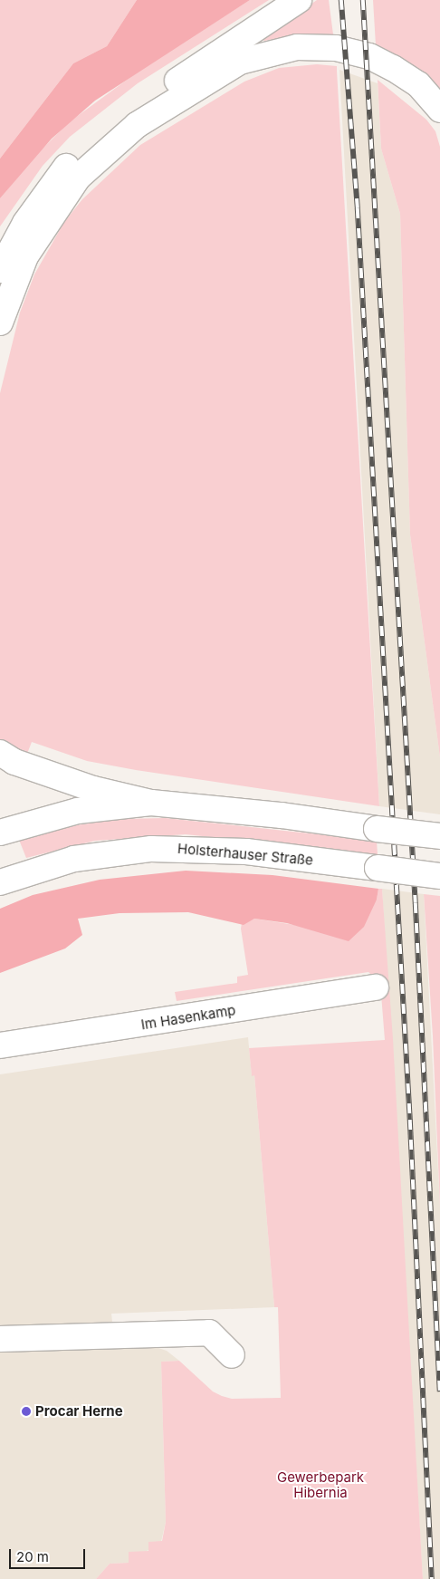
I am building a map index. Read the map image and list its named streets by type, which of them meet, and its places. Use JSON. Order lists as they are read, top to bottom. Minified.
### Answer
{"streets":{"main road":["Holsterhauser Straße","Im Hasenkamp"]},"parks":["Gewerbepark Hibernia"],"places":["Procar Herne"],"scale_bar":"20 m"}
